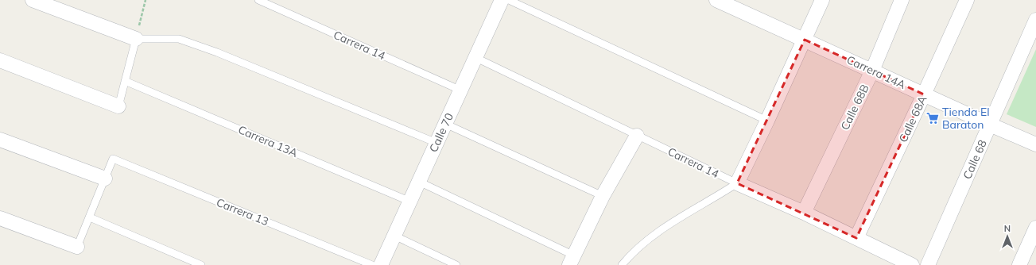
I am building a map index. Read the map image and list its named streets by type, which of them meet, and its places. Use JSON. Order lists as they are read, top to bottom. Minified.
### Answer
{"streets":{"street":["Carrera 14","Carrera 14A","Calle 68B","Calle 68A","Calle 70","Calle 68"],"lane":["Carrera 13A","Carrera 13"]},"crossings":[["Carrera 14","Calle 68B"],["Carrera 14","Calle 68A"],["Carrera 14","Calle 70"],["Carrera 14A","Calle 68B"],["Carrera 14A","Calle 68A"],["Carrera 14A","Calle 68"],["Calle 70","Carrera 13A"]],"places":{"supermarket":["Tienda El Baraton"]},"north":"top"}
